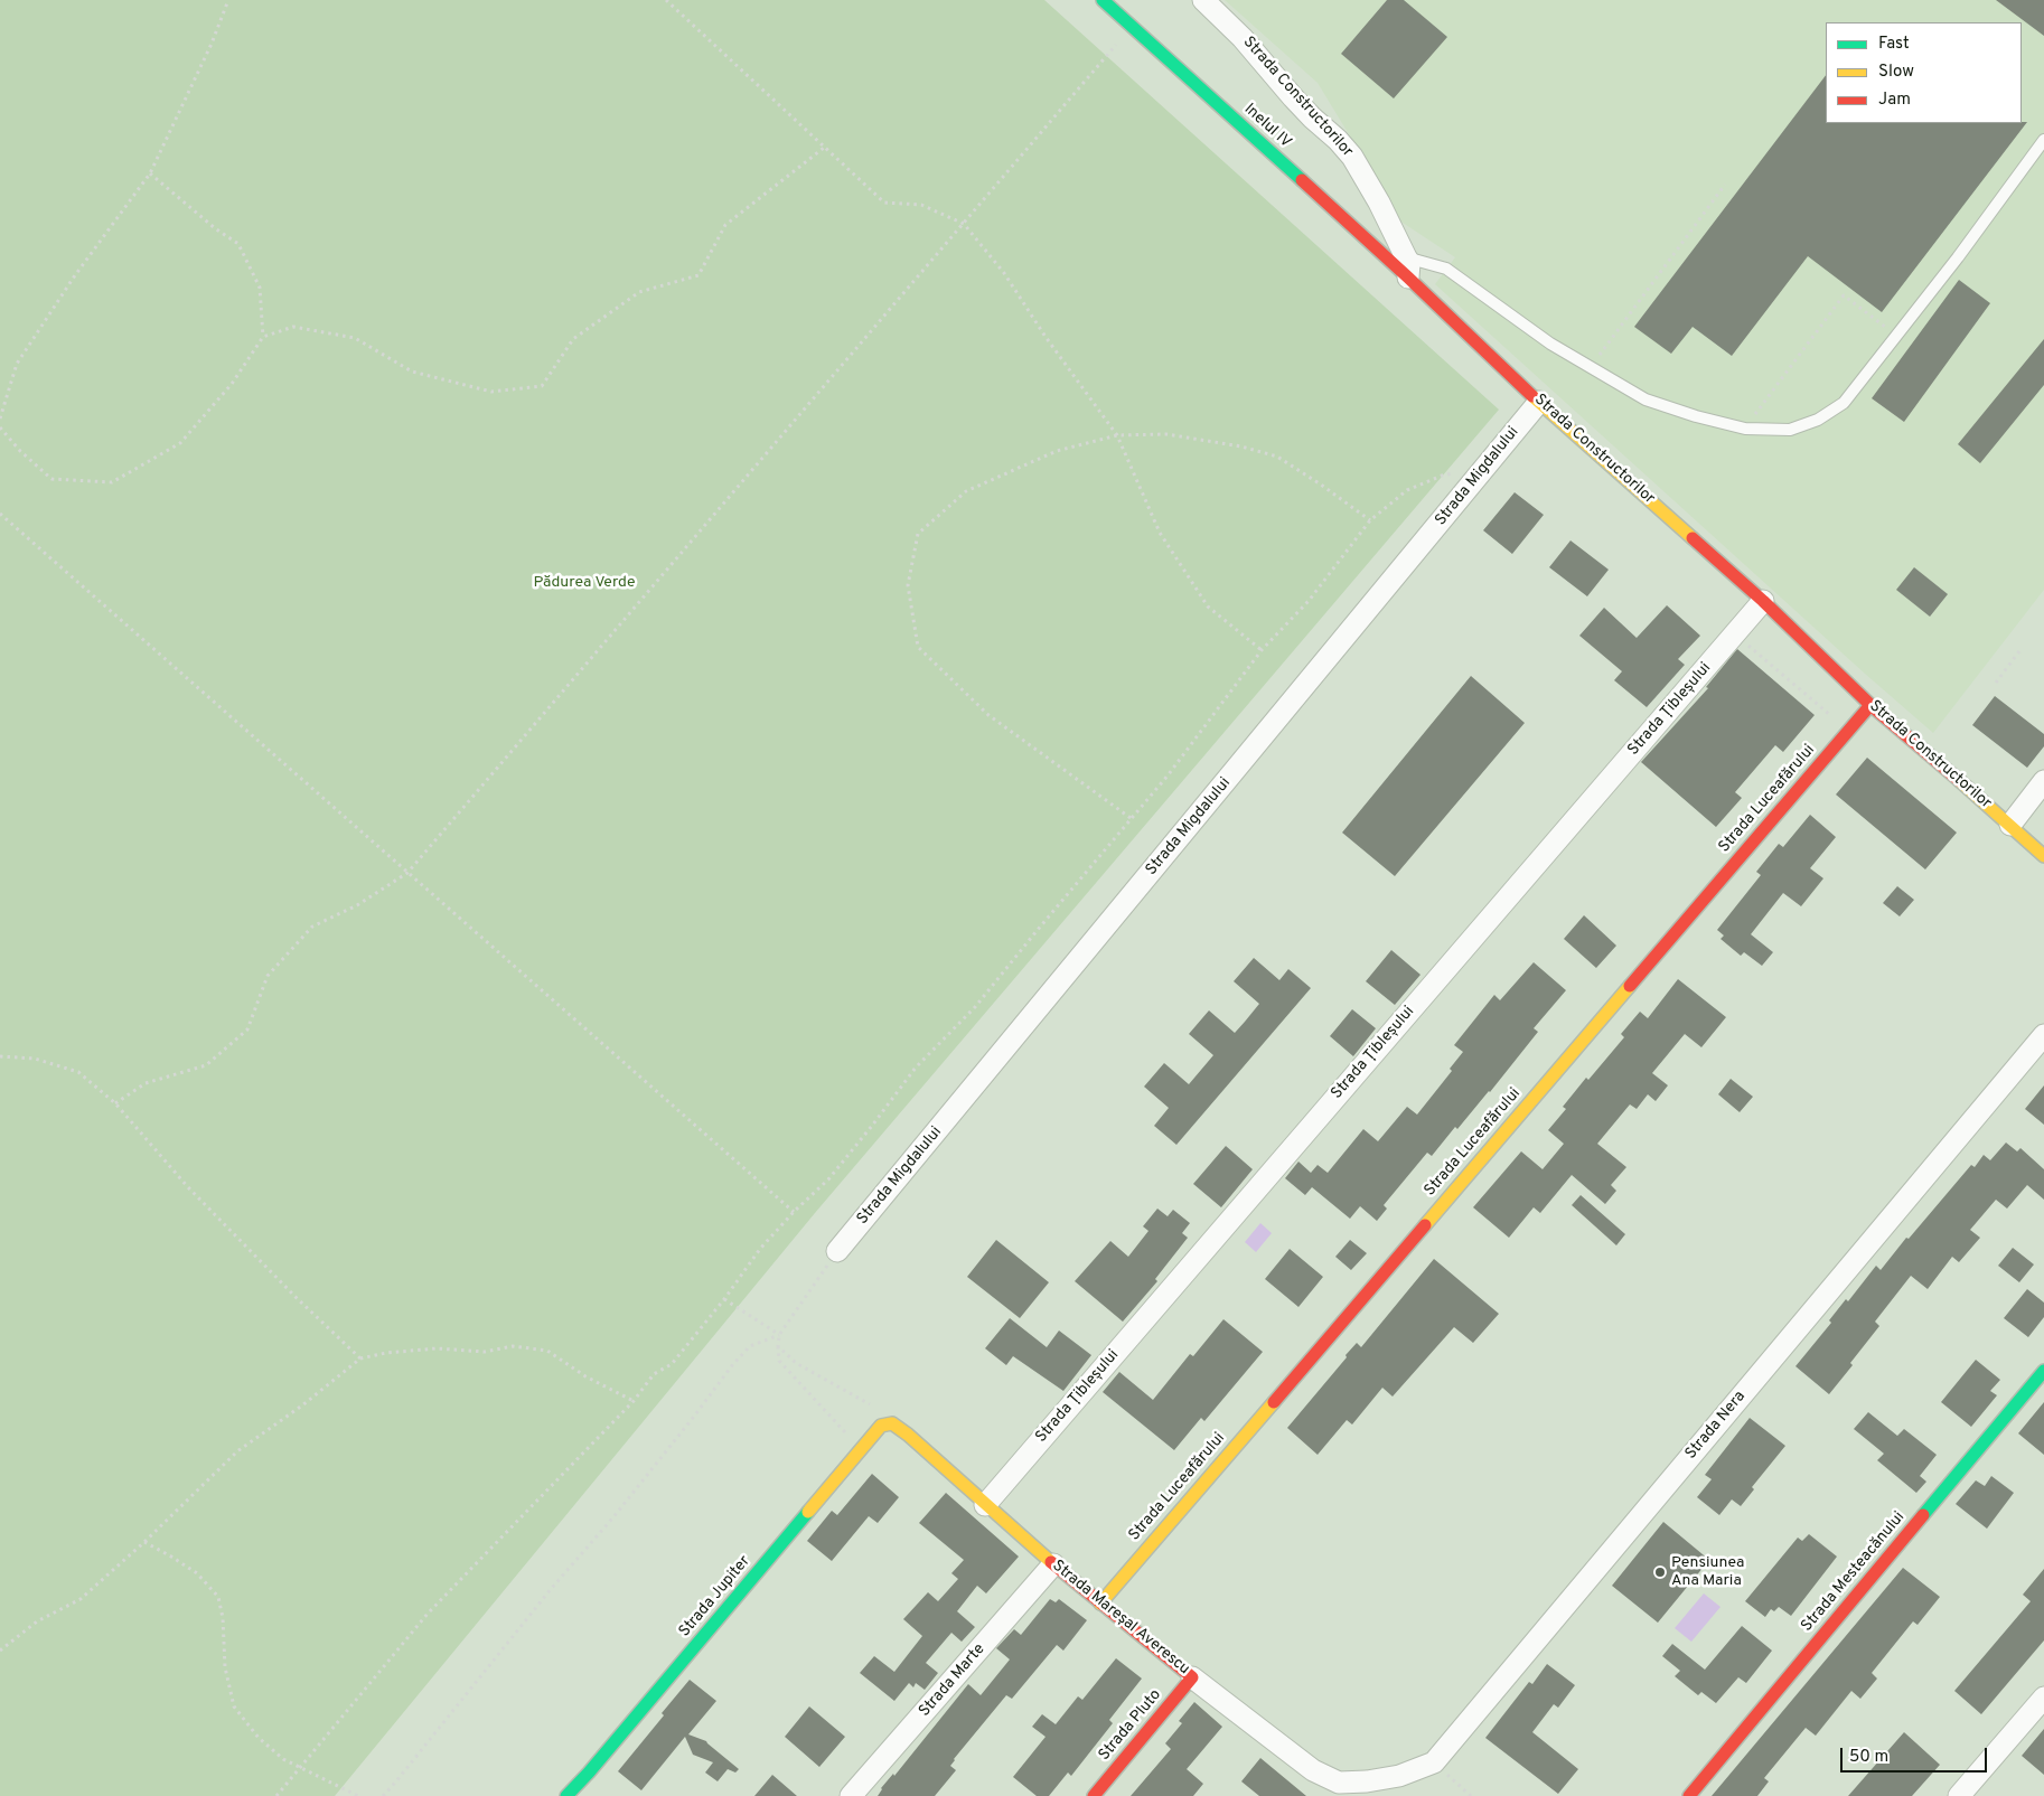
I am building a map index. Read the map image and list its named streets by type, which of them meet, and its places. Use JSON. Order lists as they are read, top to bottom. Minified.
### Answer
{"streets":{"street":["Strada Constructorilor","Inelul IV","Strada Migdalului","Strada Țibleșului","Strada Luceafărului","Strada Nera","Strada Mesteacănului","Strada Jupiter","Strada Mareșal Averescu","Strada Marte","Strada Pluto"]},"crossings":[["Strada Constructorilor","Inelul IV"],["Strada Constructorilor","Strada Migdalului"],["Strada Constructorilor","Strada Țibleșului"],["Strada Constructorilor","Strada Luceafărului"],["Strada Țibleșului","Strada Mareșal Averescu"],["Strada Luceafărului","Strada Mareșal Averescu"],["Strada Nera","Strada Mareșal Averescu"],["Strada Jupiter","Strada Mareșal Averescu"],["Strada Mareșal Averescu","Strada Marte"],["Strada Mareșal Averescu","Strada Pluto"]],"parks":["Pădurea Verde"],"places":["Pensiunea Ana Maria"],"legend":["Fast","Slow","Jam"],"scale_bar":"50 m"}
